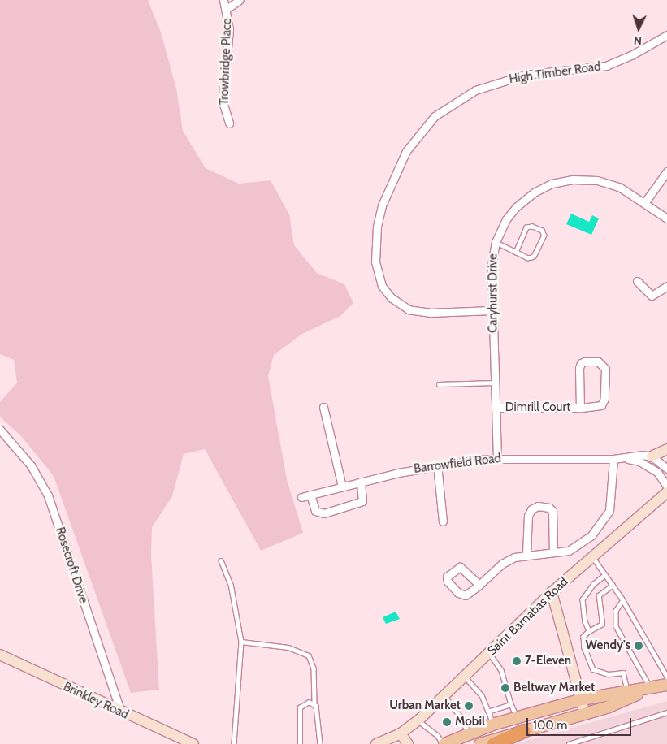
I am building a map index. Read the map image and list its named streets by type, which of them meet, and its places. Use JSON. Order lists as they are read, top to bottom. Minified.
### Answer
{"streets":{"main road":["Saint Barnabas Road","Brinkley Road"],"street":["Trowbridge Place","High Timber Road","Caryhurst Drive","Dimrill Court","Barrowfield Road","Rosecroft Drive"]},"crossings":[["High Timber Road","Caryhurst Drive"],["Caryhurst Drive","Dimrill Court"],["Caryhurst Drive","Barrowfield Road"],["Rosecroft Drive","Brinkley Road"]],"places":["Wendy's","7-Eleven","Beltway Market","Urban Market","Mobil"],"scale_bar":"100 m","north":"bottom"}
